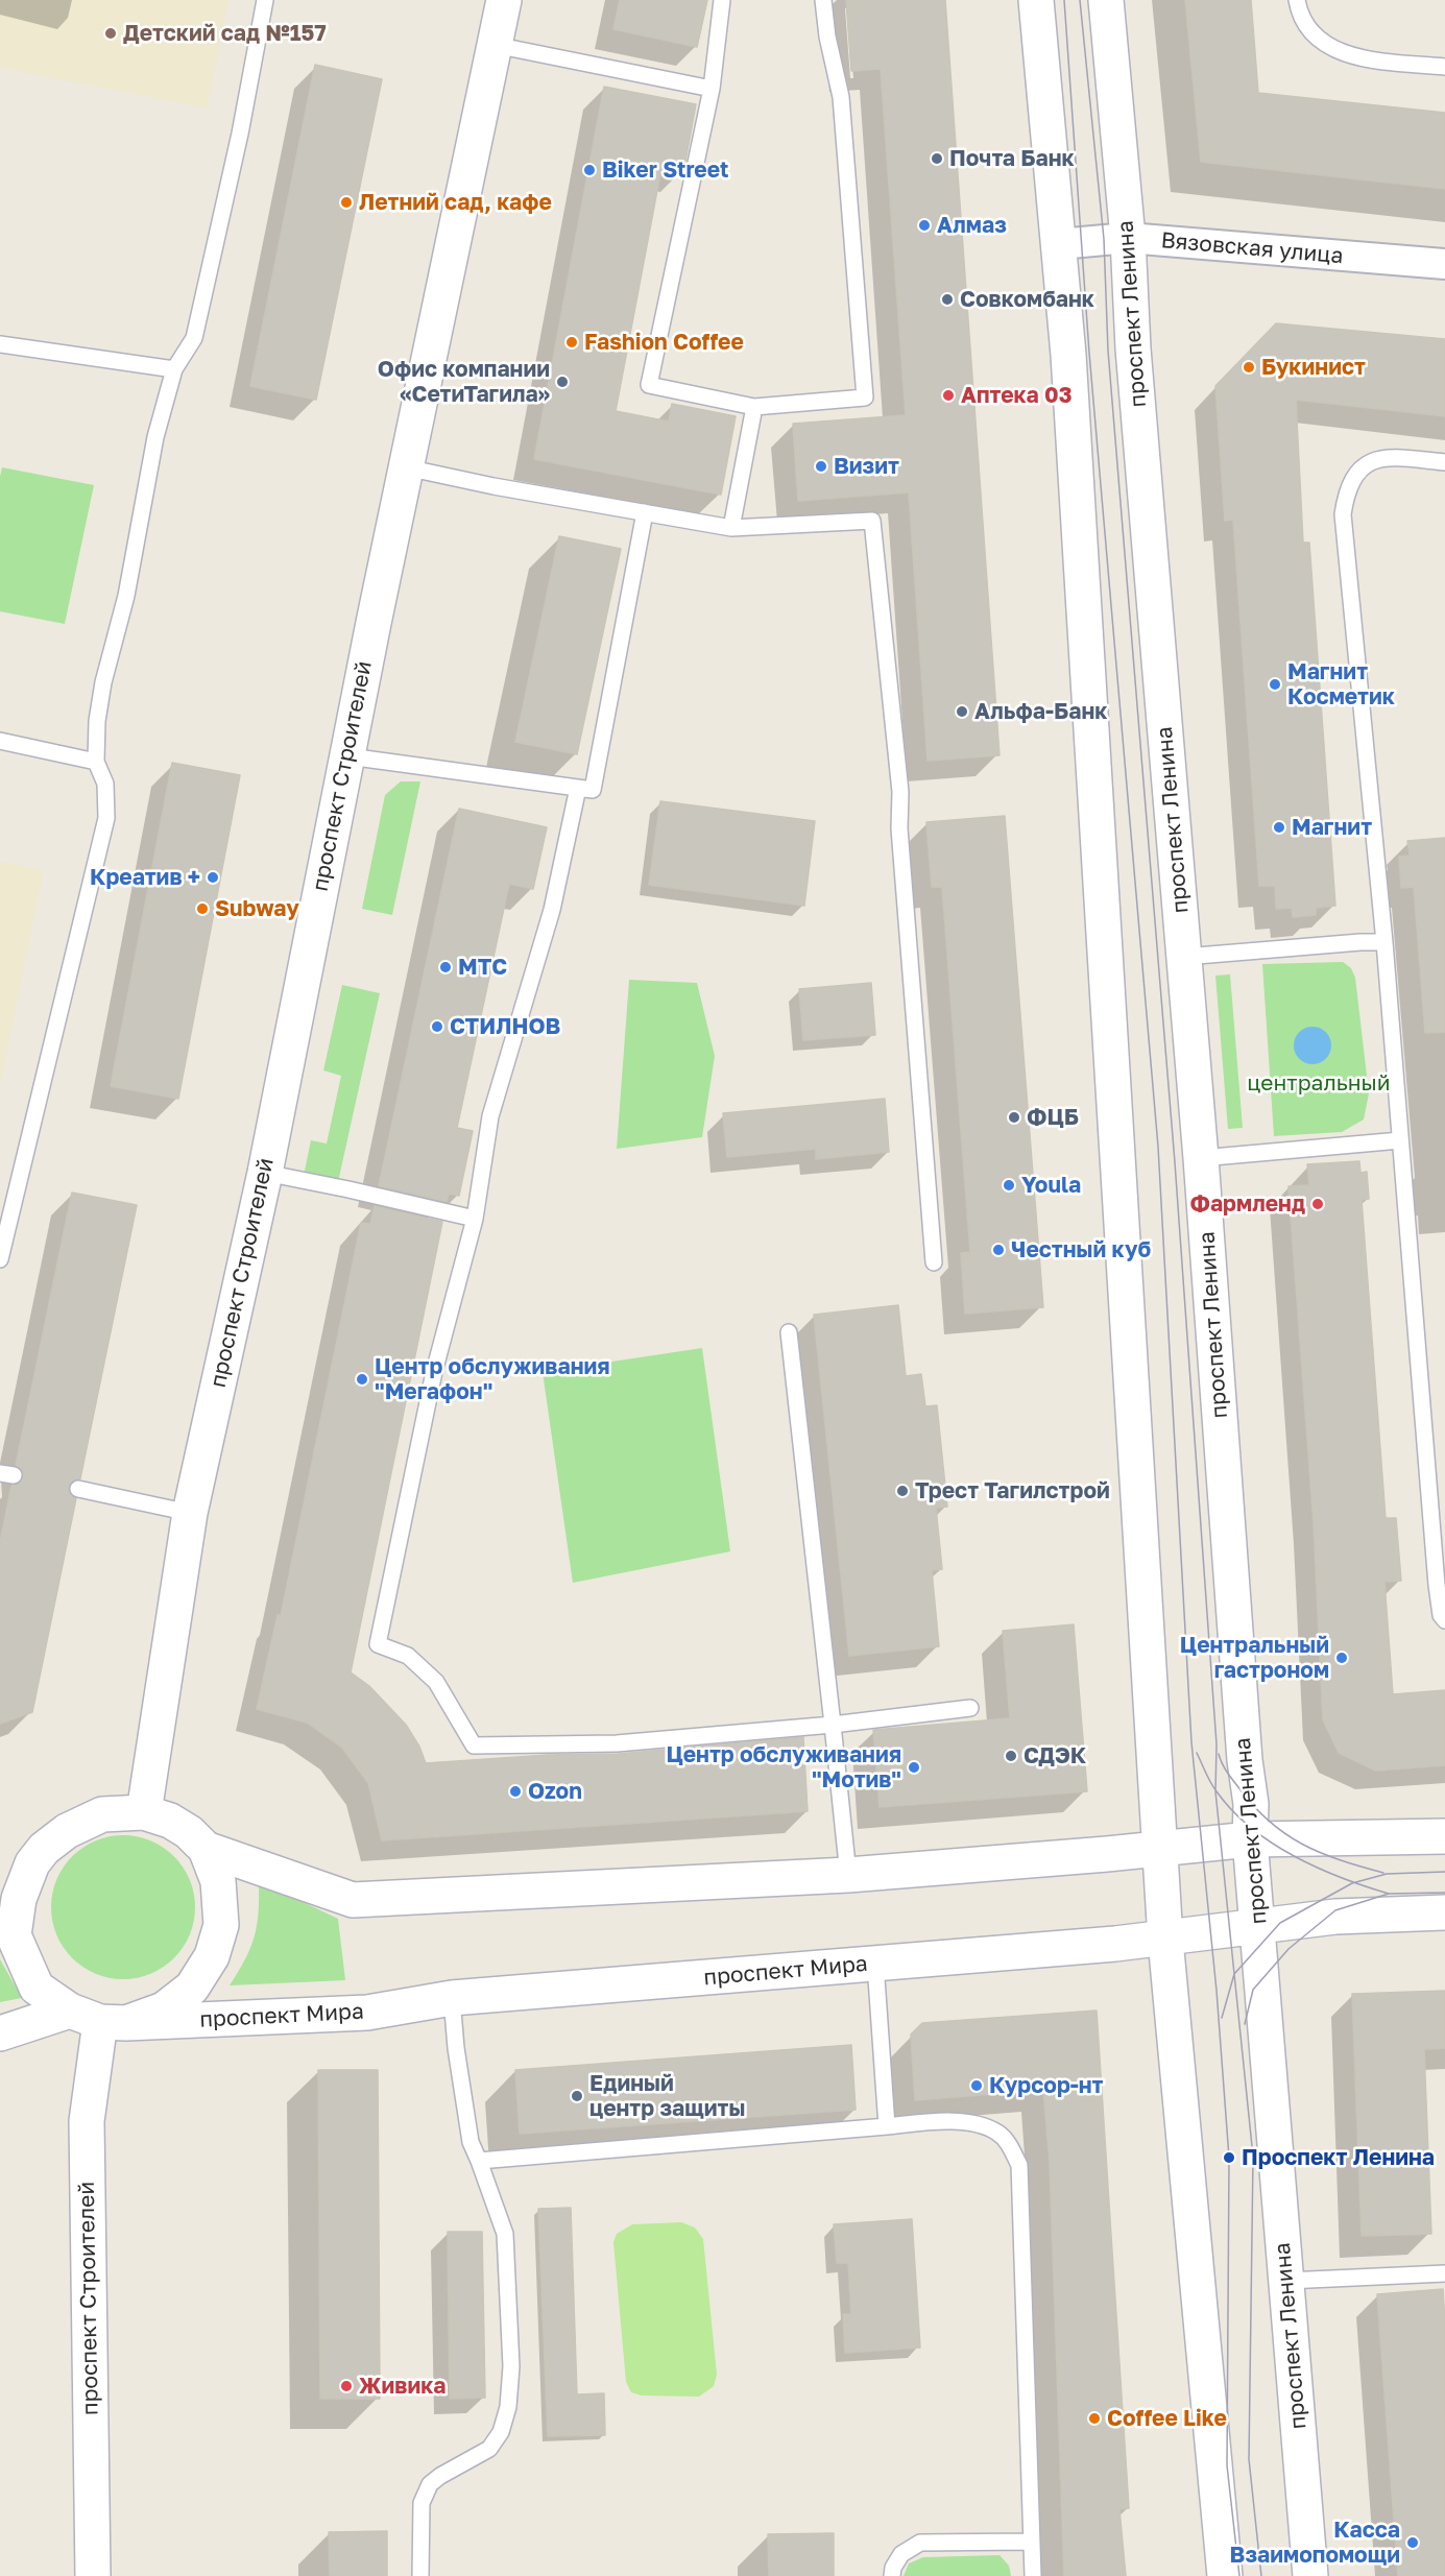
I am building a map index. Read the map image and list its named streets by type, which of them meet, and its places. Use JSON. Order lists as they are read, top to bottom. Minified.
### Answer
{"streets":{"main road":["проспект Ленина","проспект Строителей","проспект Мира"],"street":["Вязовская улица"]},"crossings":[["Вязовская улица","проспект Ленина"],["проспект Ленина","проспект Мира"],["проспект Строителей","проспект Мира"]],"parks":["центральный"],"places":["Детский сад №157","Почта Банк","Biker Street","Летний сад, кафе","Алмаз","Совкомбанк","Fashion Coffee","Букинист","Офис компании «СетиТагила»","Аптека 03","Визит","Магнит Косметик","Альфа-Банк","Магнит","Креатив +","Subway","МТС","СТИЛНОВ","ФЦБ","Youla","Фармленд","Честный куб","Центр обслуживания \"Мегафон\"","Трест Тагилстрой","Центральный гастроном","СДЭК","Центр обслуживания \"Мотив\"","Ozon","Курсор-нт","Единый центр защиты","Проспект Ленина","Живика","Coffee Like","Касса Взаимопомощи"]}
